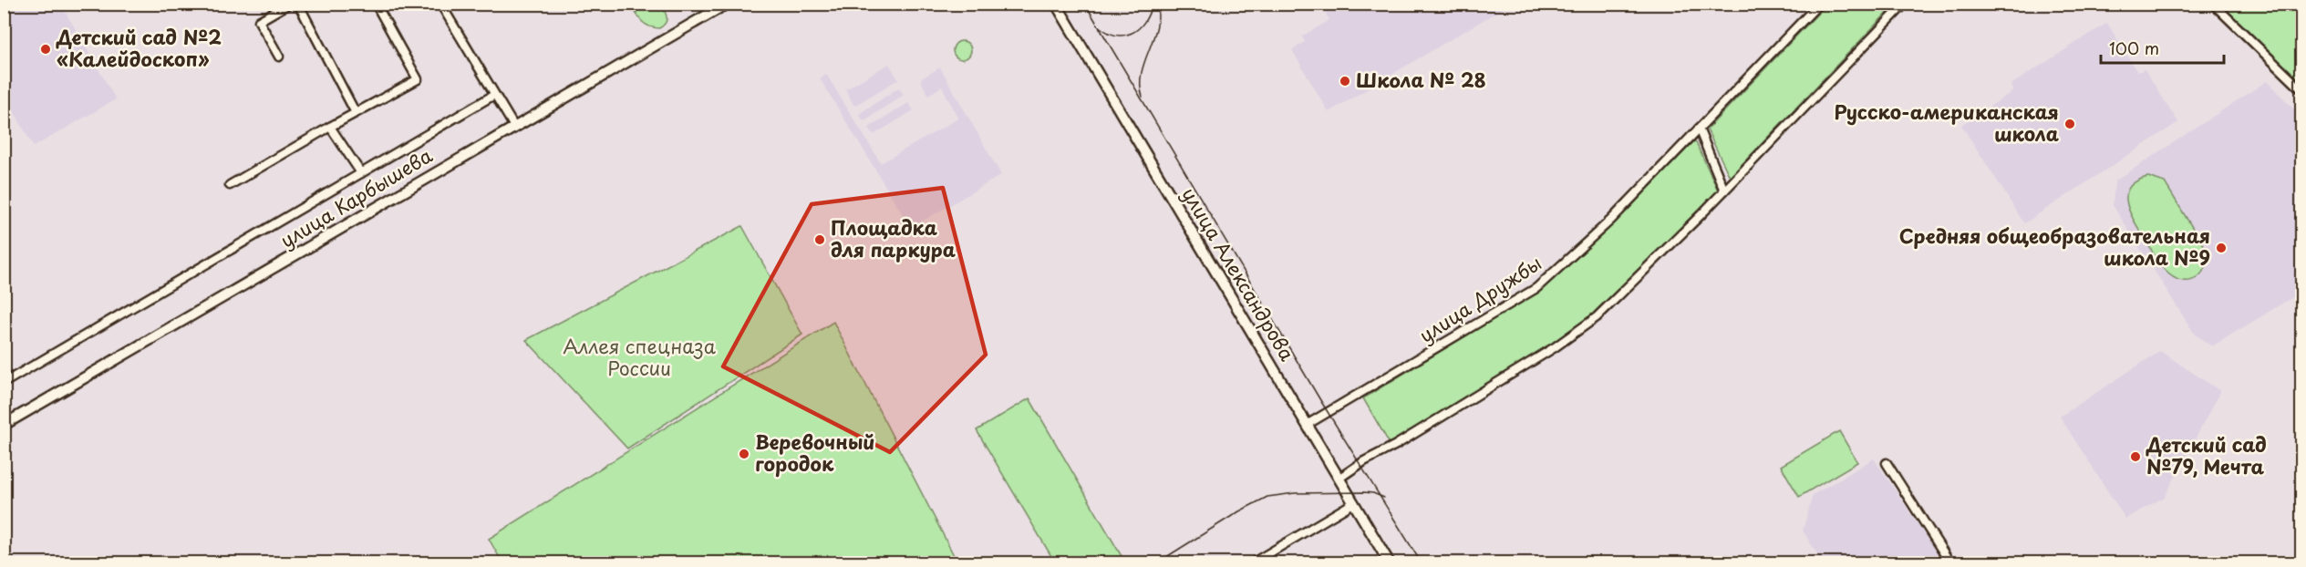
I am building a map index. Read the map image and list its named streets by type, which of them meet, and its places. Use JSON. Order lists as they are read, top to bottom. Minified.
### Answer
{"streets":{"street":["улица Карбышева","улица Александрова","улица Дружбы"]},"crossings":[["улица Александрова","улица Дружбы"]],"parks":["Аллея спецназа России"],"places":["Детский сад №2 «Калейдоскоп»","Школа № 28","Русско-американская школа","Площадка для паркура","Средняя общеобразовательная школа №9","Веревочный городок","Детский сад №79, Мечта"],"scale_bar":"100 m"}
